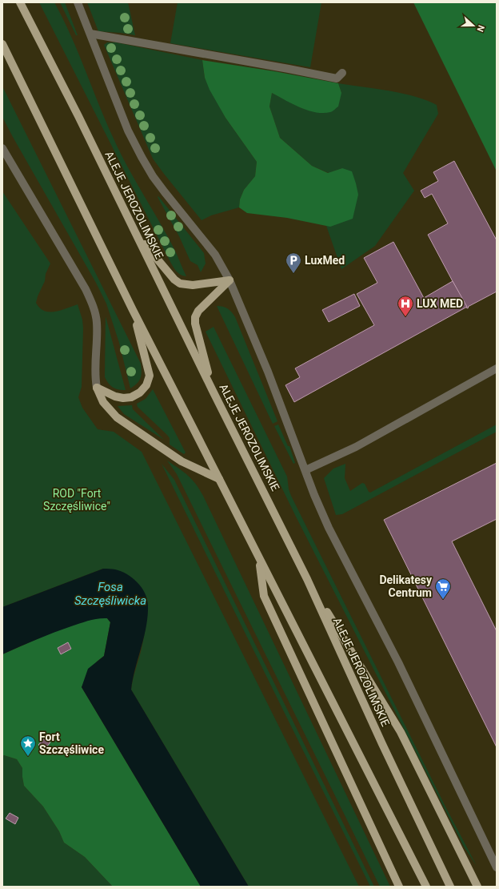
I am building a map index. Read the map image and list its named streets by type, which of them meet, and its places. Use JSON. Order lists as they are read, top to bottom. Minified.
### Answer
{"streets":{"main road":["ALEJE JEROZOLIMSKIE"]},"water":["Fosa Szczęśliwicka"],"parks":["ROD \"Fort Szczęśliwice\""],"places":{"parking":["LuxMed"],"hospital":["LUX MED"],"supermarket":["Delikatesy Centrum"],"place":["Fort Szczęśliwice"]},"north":"right"}
